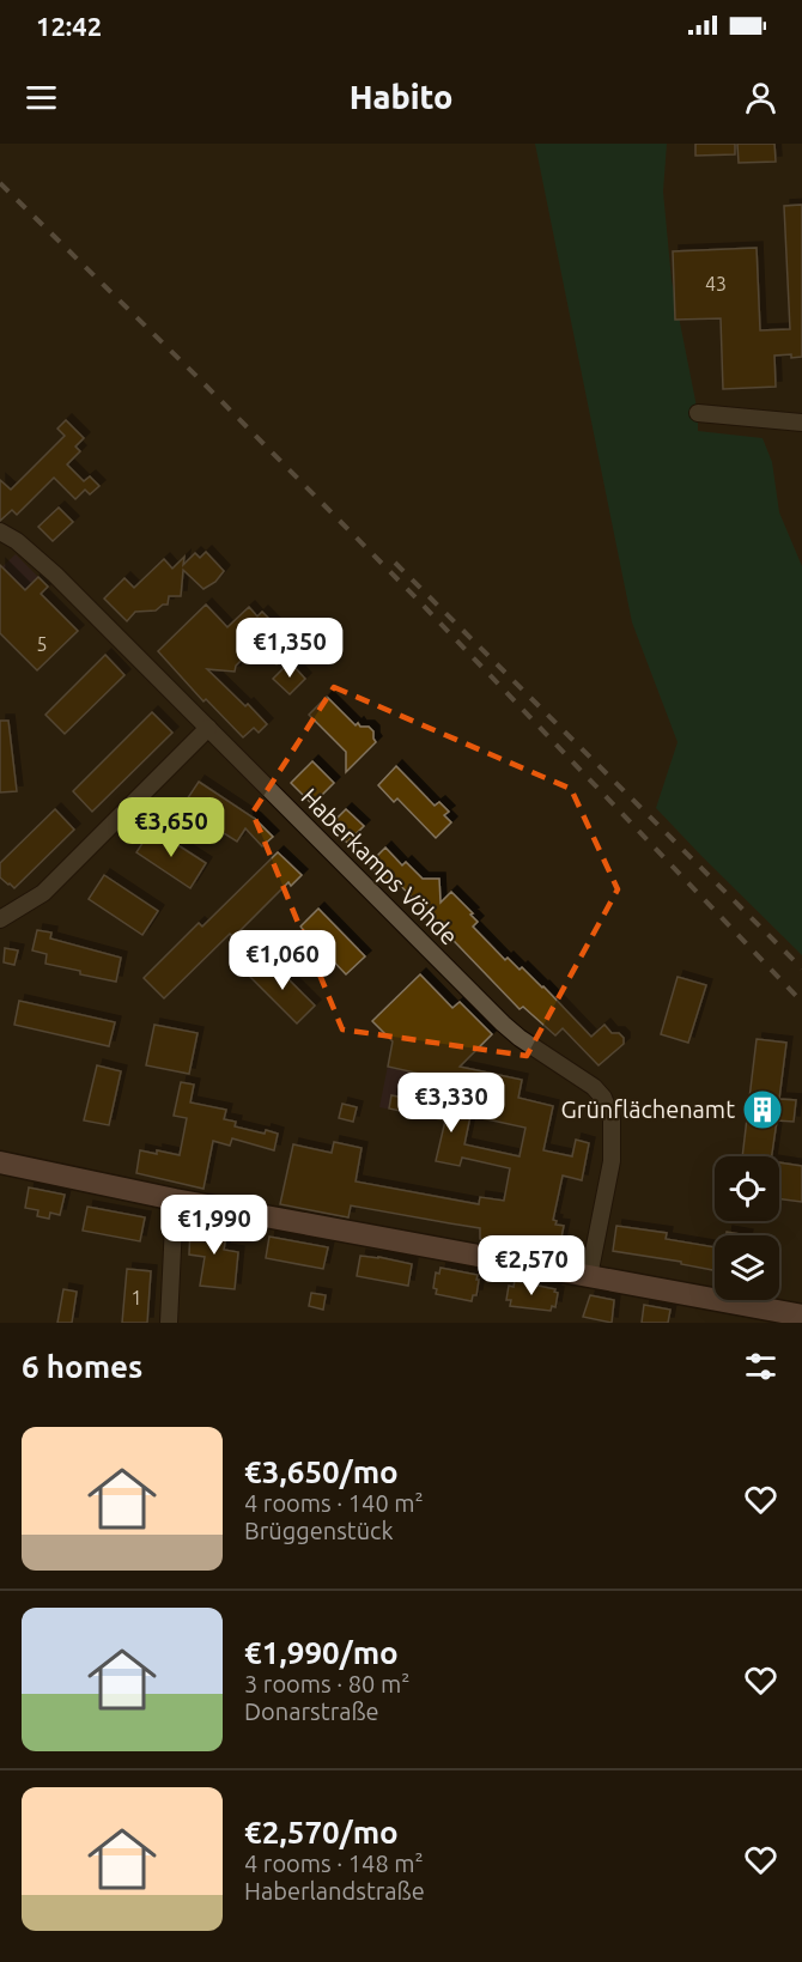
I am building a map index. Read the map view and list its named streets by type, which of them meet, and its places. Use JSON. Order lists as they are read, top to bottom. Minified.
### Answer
{"streets":{"street":["Haberkamps Vöhde"]},"places":{"building":["Grünflächenamt"]},"house_numbers":["43","5","1"],"page":{"status":"12:42","header":"Habito","price":["€1,350","€3,650","€1,060","€3,330","€1,990","€2,570"],"heading":"6 homes","list":[{"name":"€3,650/mo","note":"4 rooms · 140 m² · Brüggenstück"},{"name":"€1,990/mo","note":"3 rooms · 80 m² · Donarstraße"},{"name":"€2,570/mo","note":"4 rooms · 148 m² · Haberlandstraße"}]}}
